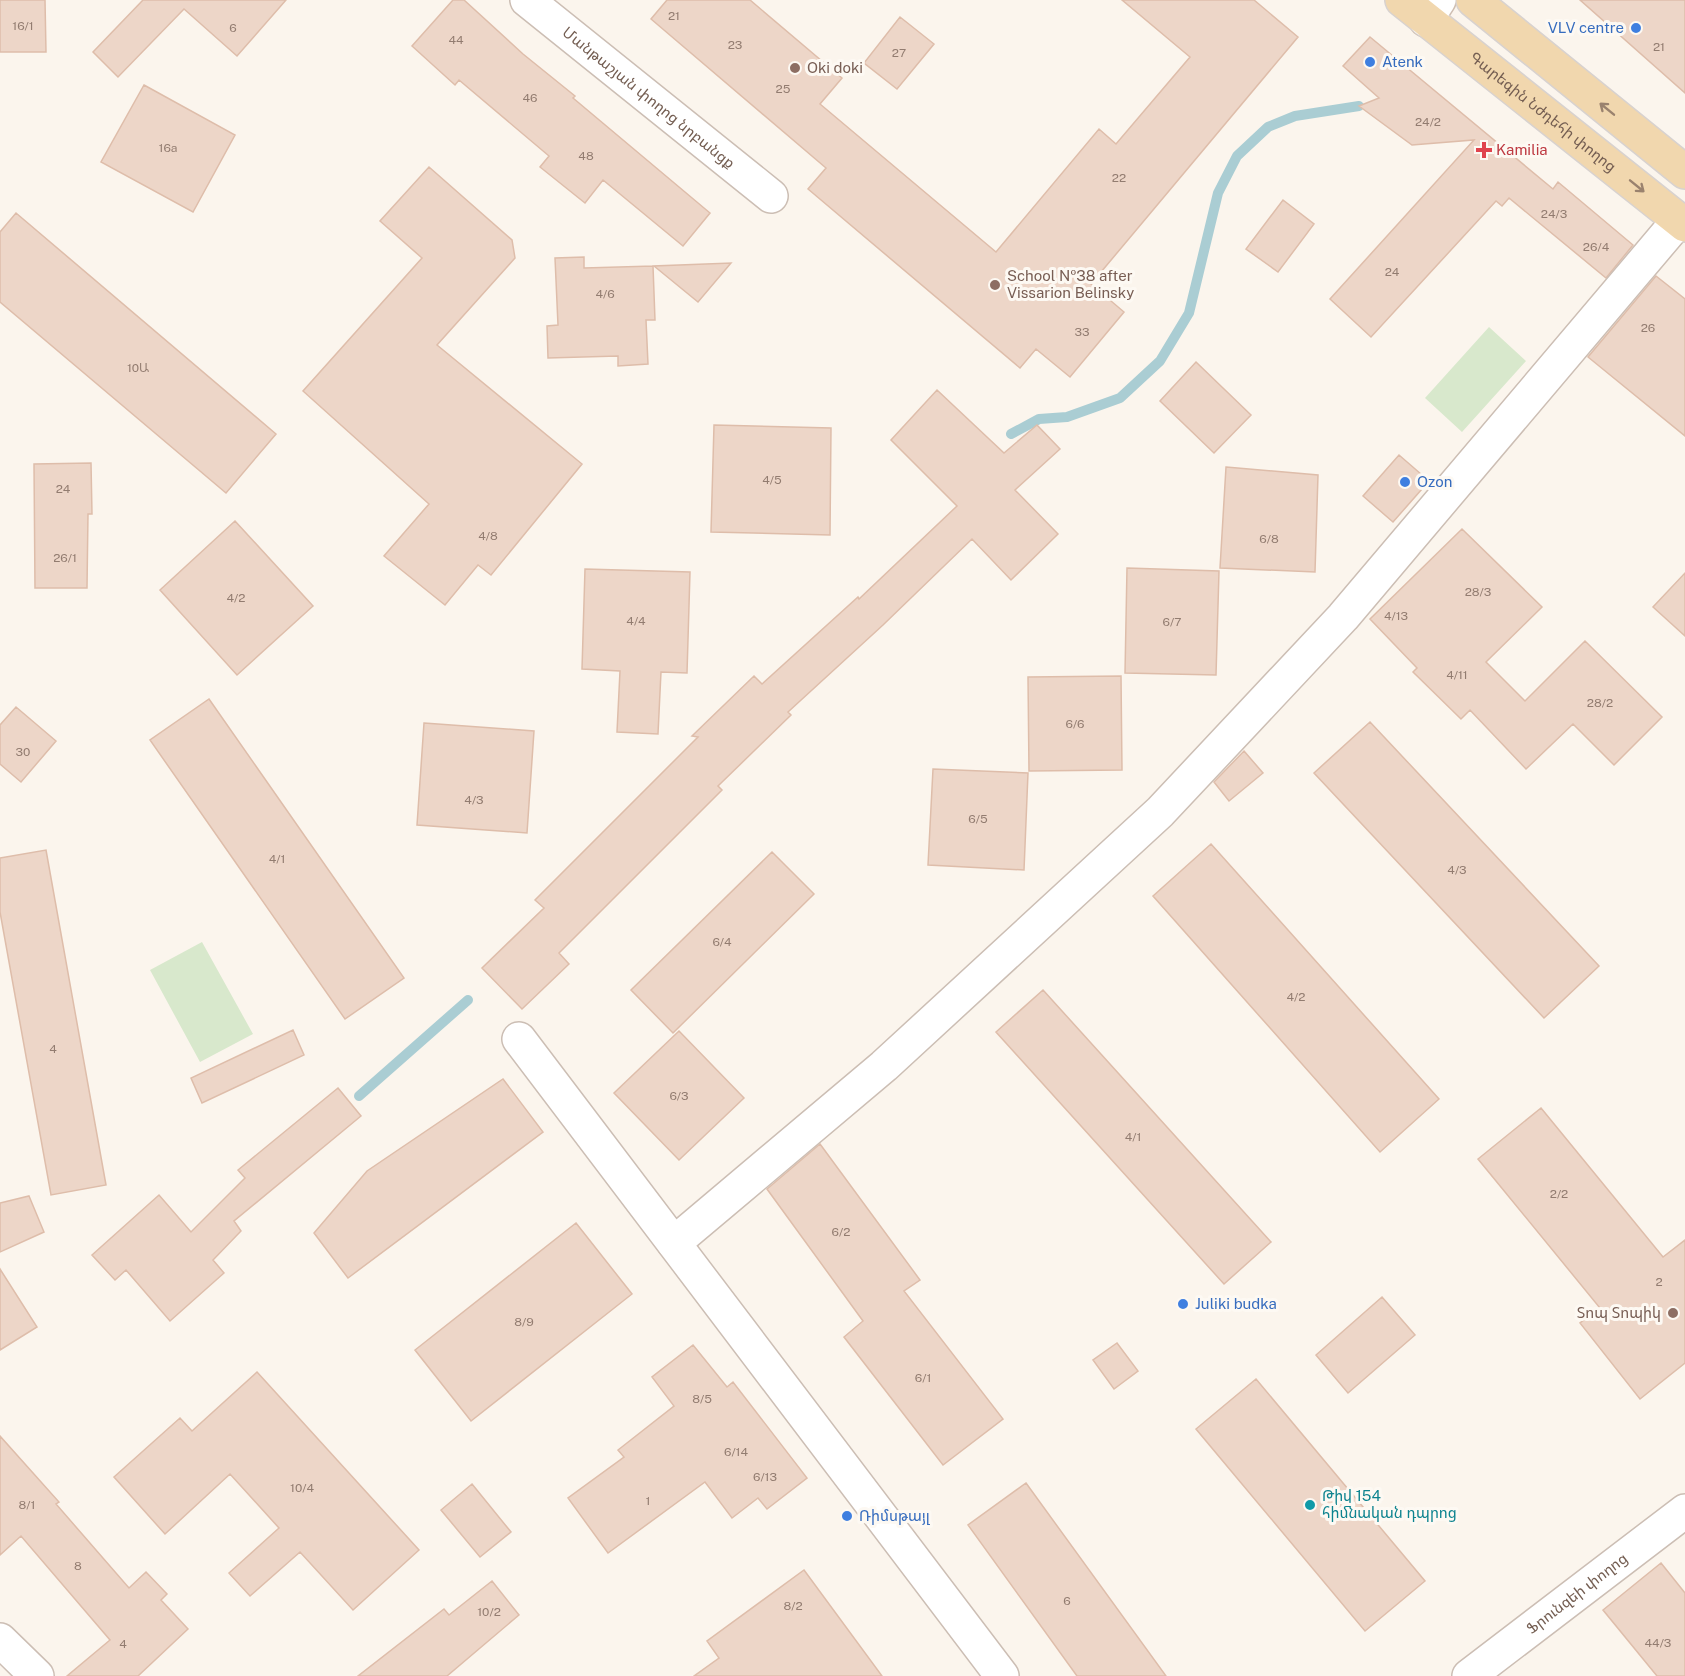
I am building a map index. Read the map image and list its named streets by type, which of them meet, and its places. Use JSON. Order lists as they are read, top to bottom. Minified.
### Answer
{"streets":{"main road":["Գարեգին Նժդեհի փողոց"],"street":["Մանթաշյան փողոց նրբանցք","Ֆրունզեի փողոց"]},"places":{"other":["VLV centre","Atenk","Oki doki","School №38 after Vissarion Belinsky","Ozon","Juliki budka","Տոպ Տոպիկ","Թիվ 154 հիմնական դպրոց","Ռիմսթայլ"],"health":["Kamilia"]},"house_numbers":["21","16/1","6","44","23","21","27","25","46","24/2","16a","48","22","24/3","26/4","24","4/6","26","33","10Ա","4/5","24","4/8","6/8","26/1","28/3","4/2","4/13","4/4","6/7","4/11","28/2","6/6","30","4/3","6/5","4/1","4/3","6/4","4/2","4","6/3","4/1","2/2","6/2","2","8/9","6/1","8/5","6/14","6/13","10/4","1","8/1","8","6","8/2","10/2","44/3","4"]}
